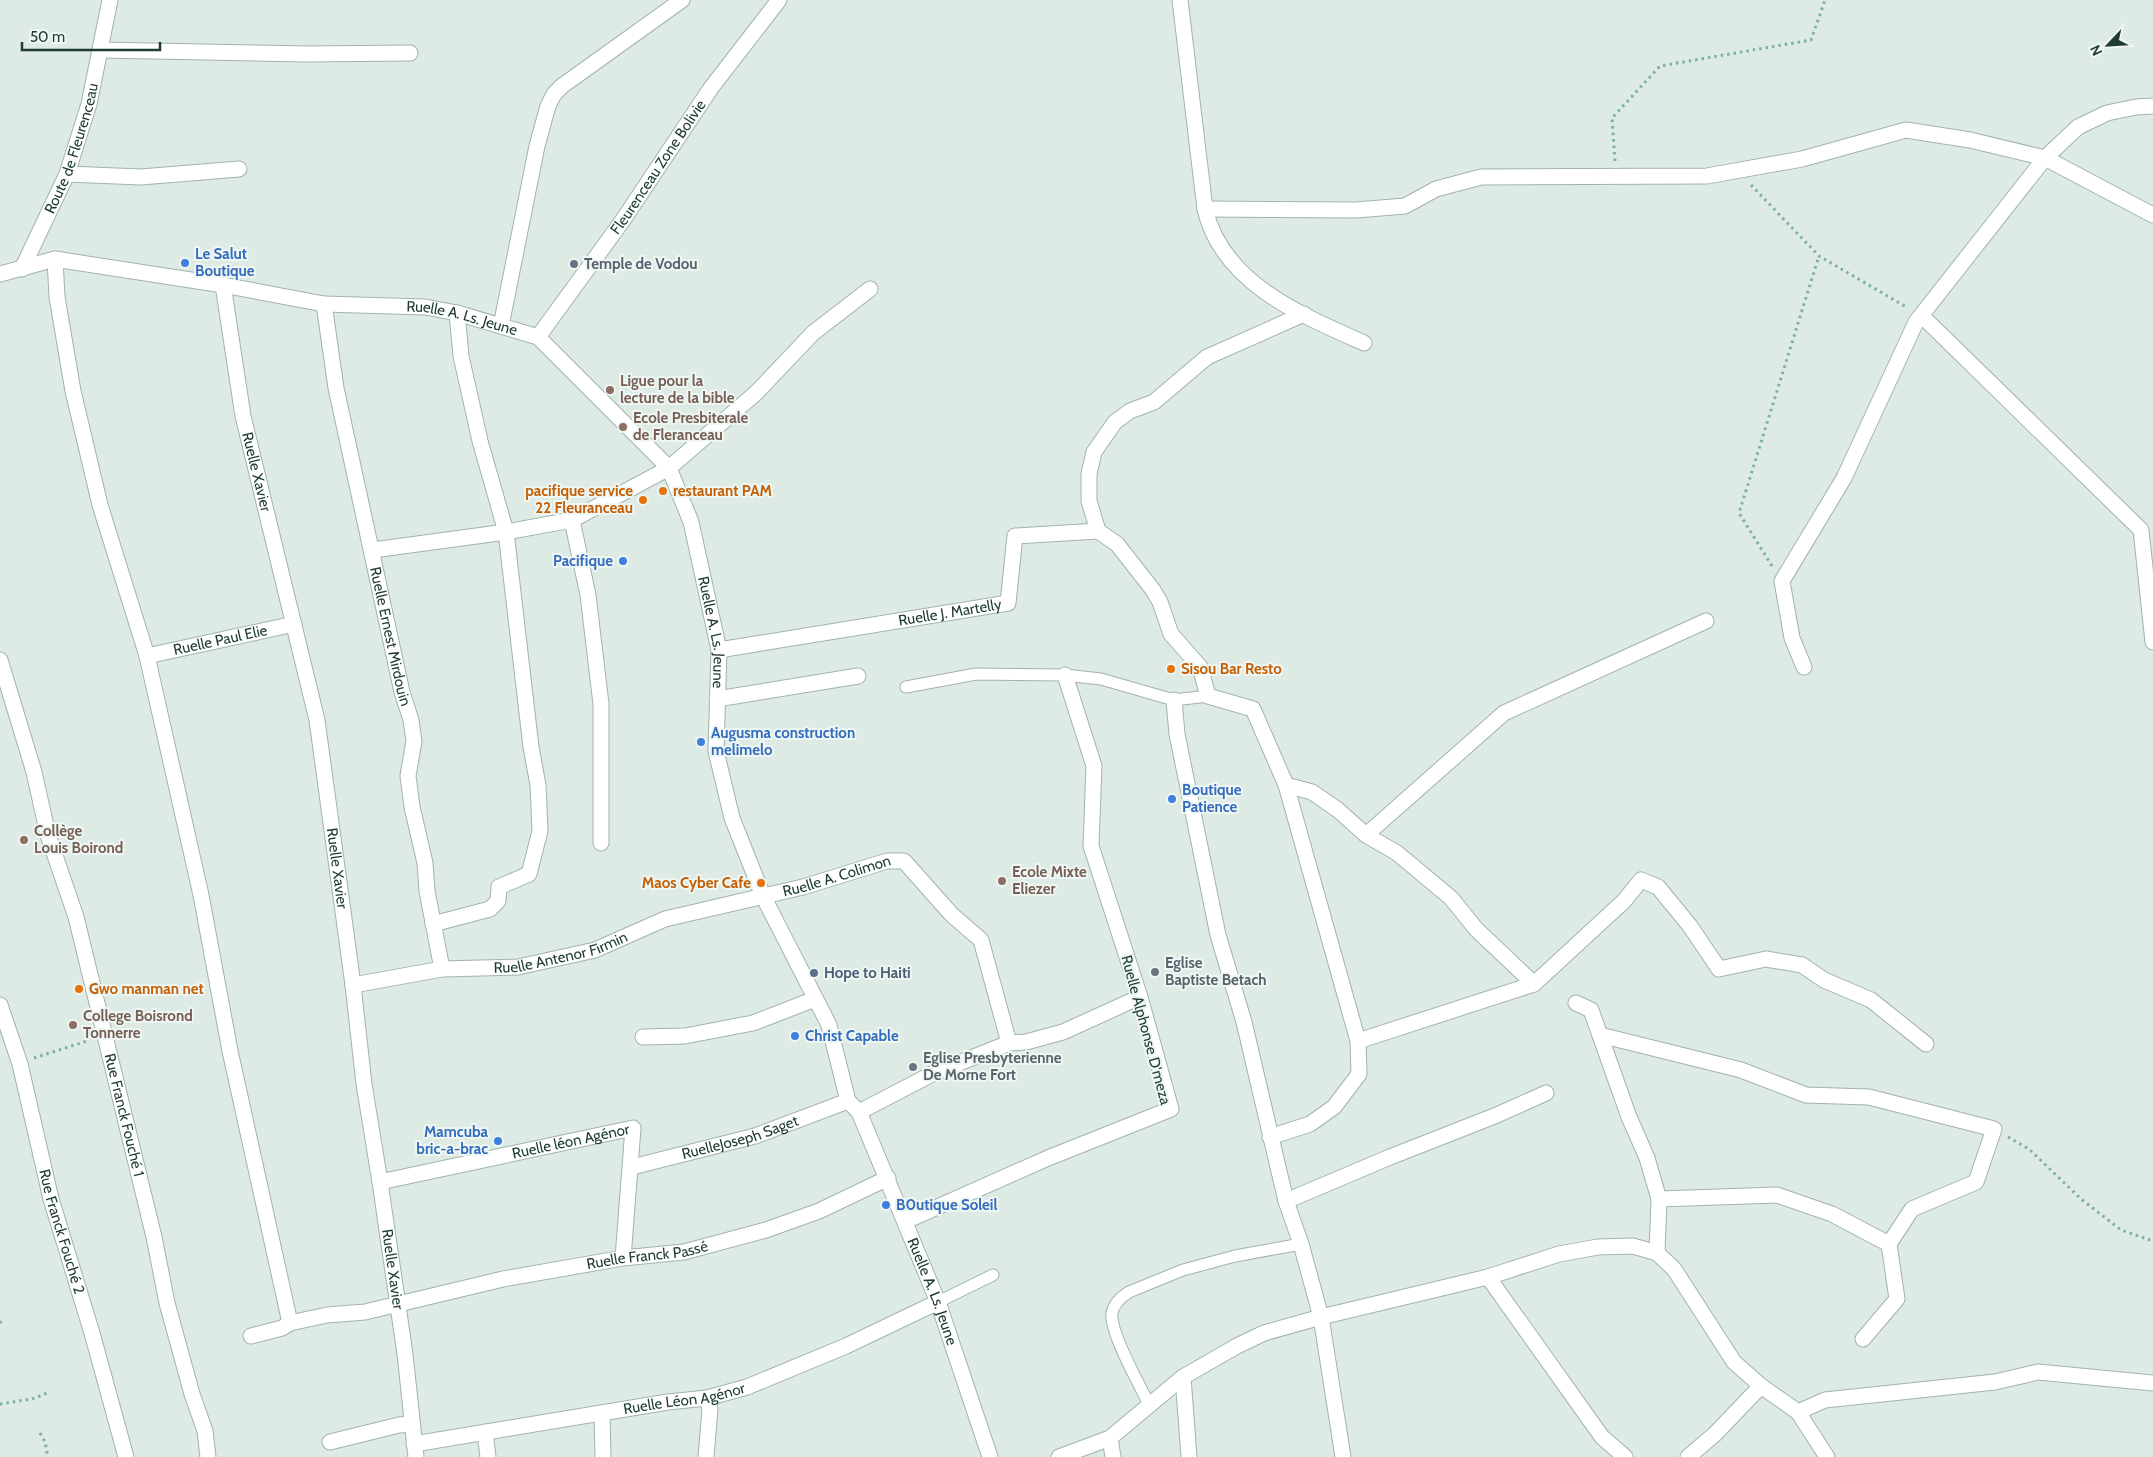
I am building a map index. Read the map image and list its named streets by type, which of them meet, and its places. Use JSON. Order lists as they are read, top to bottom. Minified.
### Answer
{"streets":{"street":["Route de Fleurenceau","Fleurenceau Zone Bolivie","Ruelle A. Ls. Jeune","Ruelle Xavier","Ruelle J. Martelly","Ruelle Ernest Mirdouin","Ruelle Paul Elie","Ruelle A. Colimon","Ruelle Antenor Firmin","Ruelle Alphonse D'meza","Rue Franck Fouché 1","RuelleJoseph Saget","Ruelle léon Agénor","Rue Franck Fouché 2","Ruelle Franck Passé","Ruelle Léon Agénor"]},"crossings":[["Route de Fleurenceau","Ruelle A. Ls. Jeune"],["Fleurenceau Zone Bolivie","Ruelle A. Ls. Jeune"],["Ruelle A. Ls. Jeune","Ruelle Xavier"],["Ruelle A. Ls. Jeune","Ruelle J. Martelly"],["Ruelle A. Ls. Jeune","Ruelle Ernest Mirdouin"],["Ruelle A. Ls. Jeune","Ruelle A. Colimon"],["Ruelle A. Ls. Jeune","Ruelle Antenor Firmin"],["Ruelle A. Ls. Jeune","Ruelle Alphonse D'meza"],["Ruelle A. Ls. Jeune","RuelleJoseph Saget"],["Ruelle A. Ls. Jeune","Ruelle Franck Passé"],["Ruelle A. Ls. Jeune","Ruelle Léon Agénor"],["Ruelle Xavier","Ruelle Paul Elie"],["Ruelle Xavier","Ruelle Antenor Firmin"],["Ruelle Xavier","Ruelle léon Agénor"],["Ruelle Xavier","Ruelle Franck Passé"],["Ruelle Xavier","Ruelle Léon Agénor"],["Ruelle Ernest Mirdouin","Ruelle Antenor Firmin"],["Ruelle A. Colimon","Ruelle Antenor Firmin"],["Ruelle A. Colimon","RuelleJoseph Saget"],["Ruelle Alphonse D'meza","RuelleJoseph Saget"],["RuelleJoseph Saget","Ruelle léon Agénor"],["Ruelle léon Agénor","Ruelle Franck Passé"]],"places":["Le Salut Boutique","Temple de Vodou","Ligue pour la lecture de la bible","Ecole Presbiterale de Fleranceau","restaurant PAM","pacifique service 22 Fleuranceau","Pacifique","Sisou Bar Resto","Augusma construction melimelo","Boutique Patience","Collège Louis Boirond","Ecole Mixte Eliezer","Maos Cyber Cafe","Eglise Baptiste Betach","Hope to Haiti","Gwo manman net","College Boisrond Tonnerre","Christ Capable","Eglise Presbyterienne De Morne Fort","Mamcuba bric-a-brac","B0utique Soleil"],"scale_bar":"50 m","north":"bottom left"}
